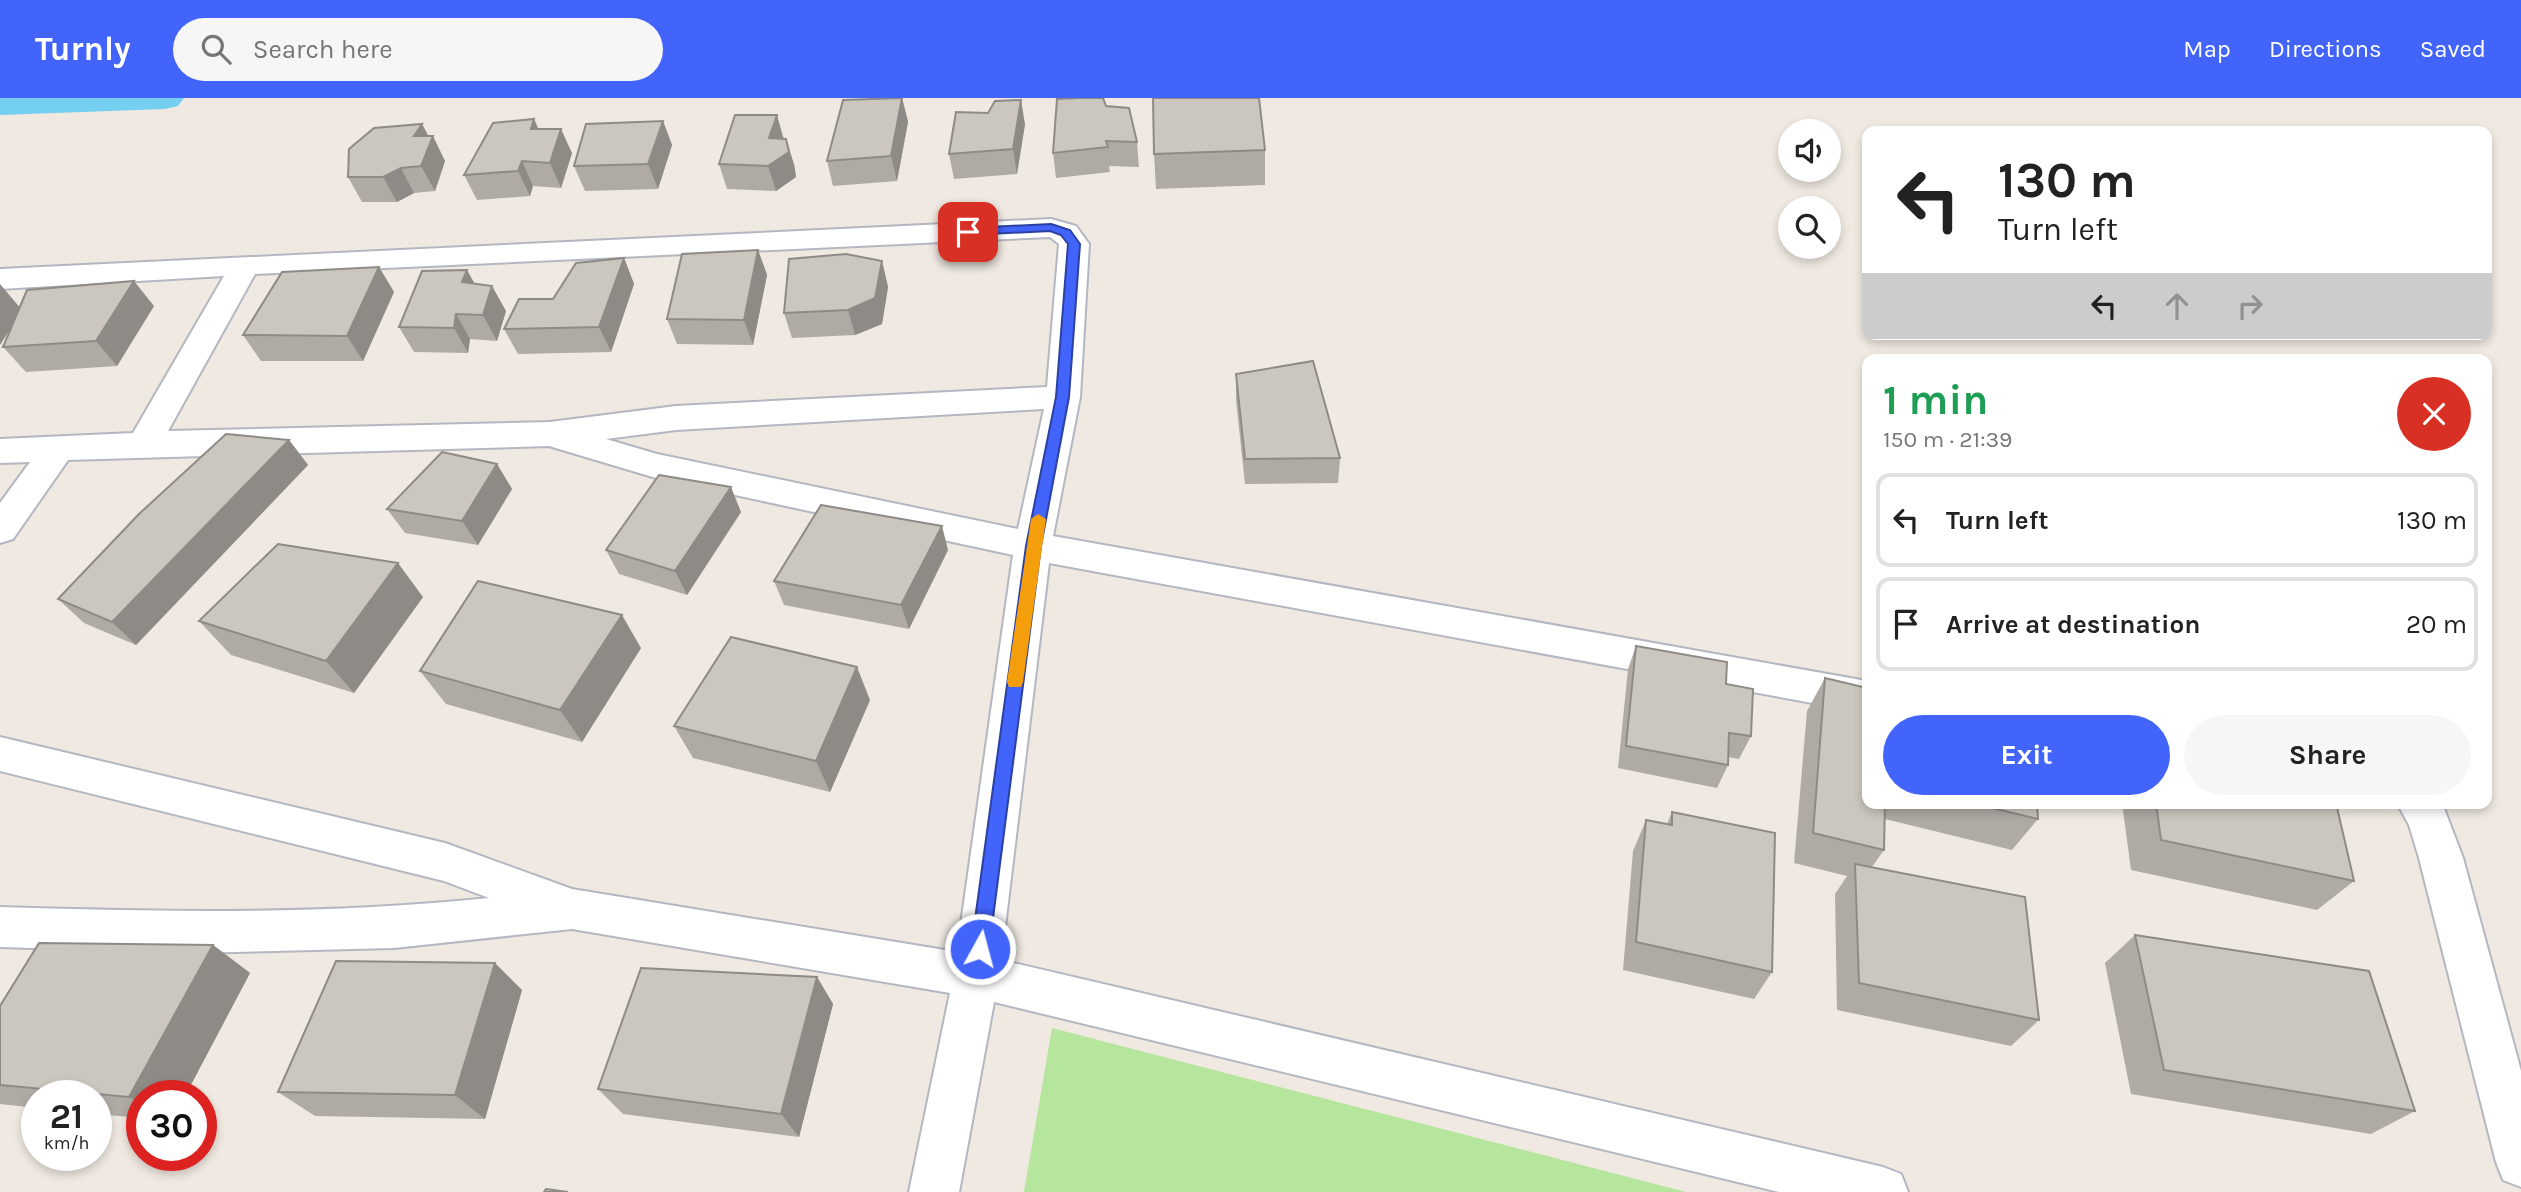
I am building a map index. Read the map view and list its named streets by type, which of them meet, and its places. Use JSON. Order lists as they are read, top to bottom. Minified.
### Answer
{"page":{"header":"Turnly","search":"Search here","nav":["Map","Directions","Saved"],"turn":["130 m","Turn left"],"heading":["1 min","150 m · 21:39"],"list":[{"name":"Turn left","value":"130 m"},{"name":"Arrive at destination","value":"20 m"}],"buttons":["Exit","Share"],"speed":"21 km/h","limit":"30"}}
